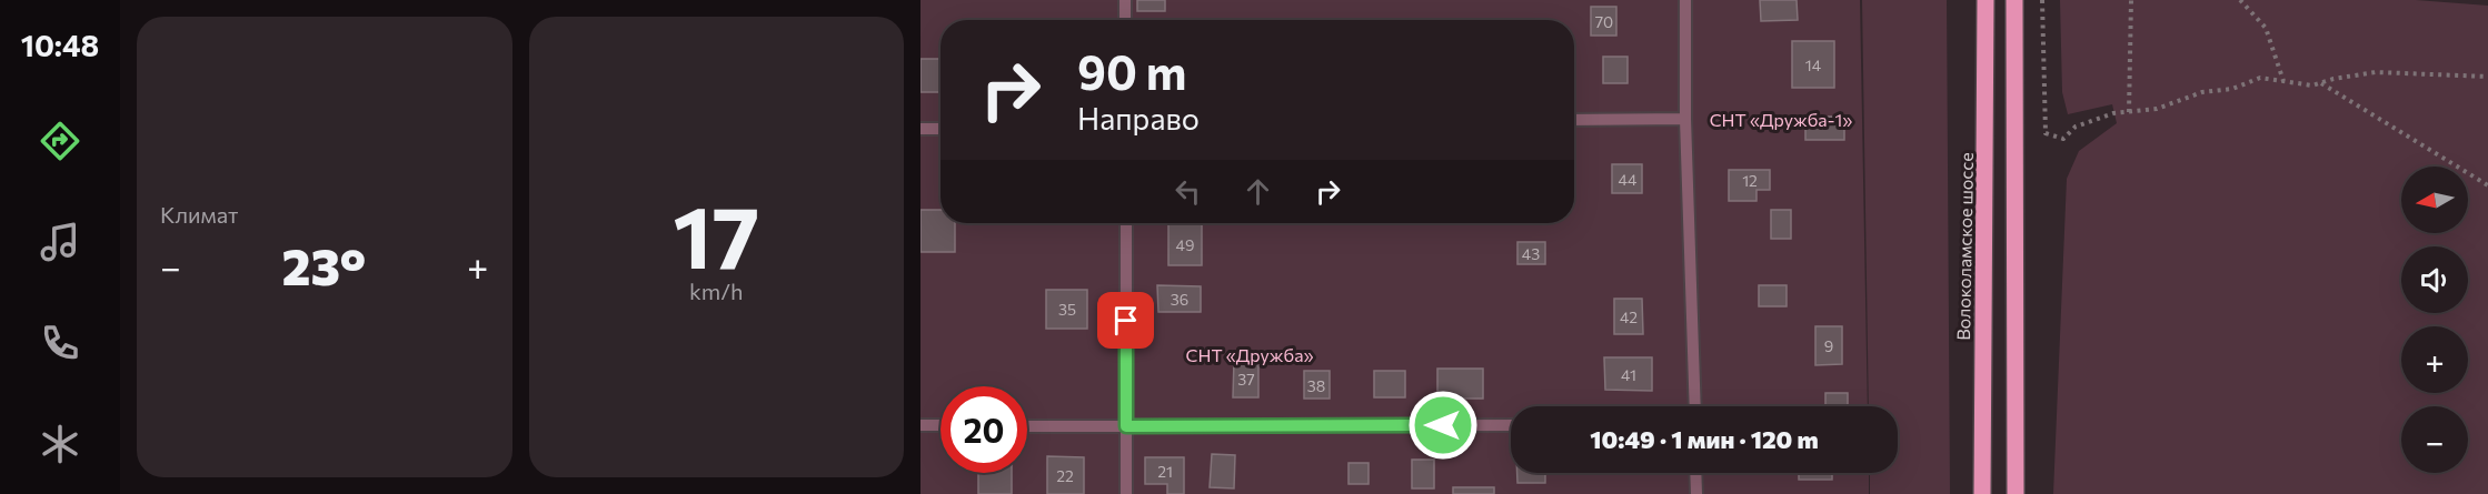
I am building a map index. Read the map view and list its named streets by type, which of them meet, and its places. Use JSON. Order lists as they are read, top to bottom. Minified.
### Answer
{"streets":{"main road":["Волоколамское шоссе"]},"parks":["СНТ «Дружба-1»","СНТ «Дружба»"],"house_numbers":["70","14","44","12","49","43","36","35","42","9","41","37","38","21","22"],"north":"left","page":{"tabs":"10:48","tile":["Климат",["17","km/h"]],"turn":["90 m","Направо"],"map_buttons":["+","−"],"heat":["−","23°","+"],"limit":"20","trip":"10:49 · 1 мин · 120 m"}}
